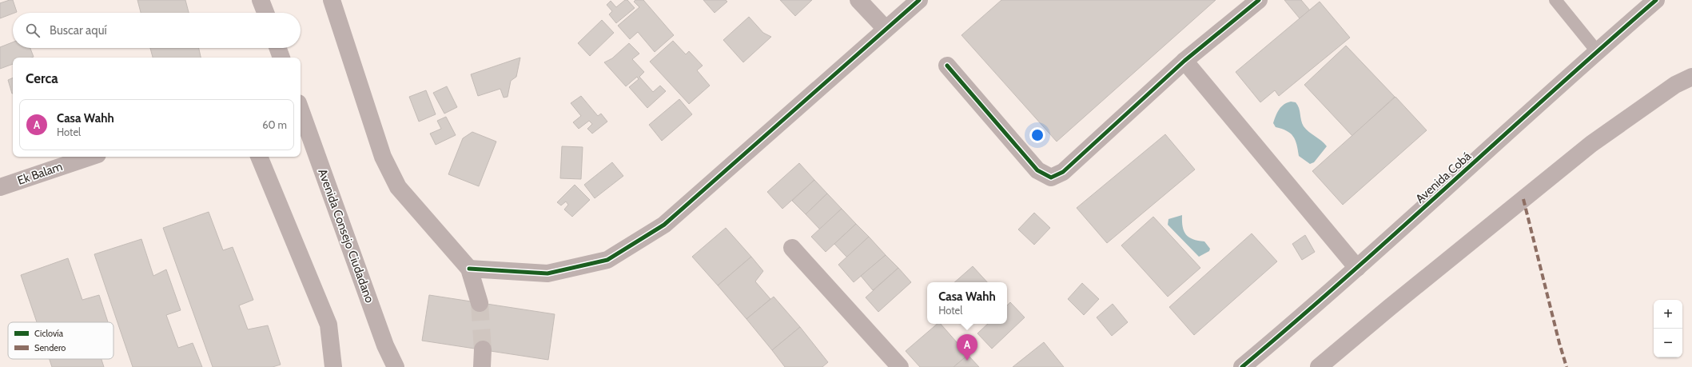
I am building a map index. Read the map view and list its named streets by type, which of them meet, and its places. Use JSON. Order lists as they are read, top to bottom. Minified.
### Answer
{"streets":{"street":["Ek Balam","Avenida Cobá","Avenida Consejo Ciudadano"]},"legend":["Ciclovía","Sendero"],"page":{"search":"Buscar aquí","heading":"Cerca","list":[{"mark":"A","name":"Casa Wahh","note":"Hotel","value":"60 m"}],"popup":["Casa Wahh","Hotel"],"map_buttons":["+","−"],"pins":"A"}}
